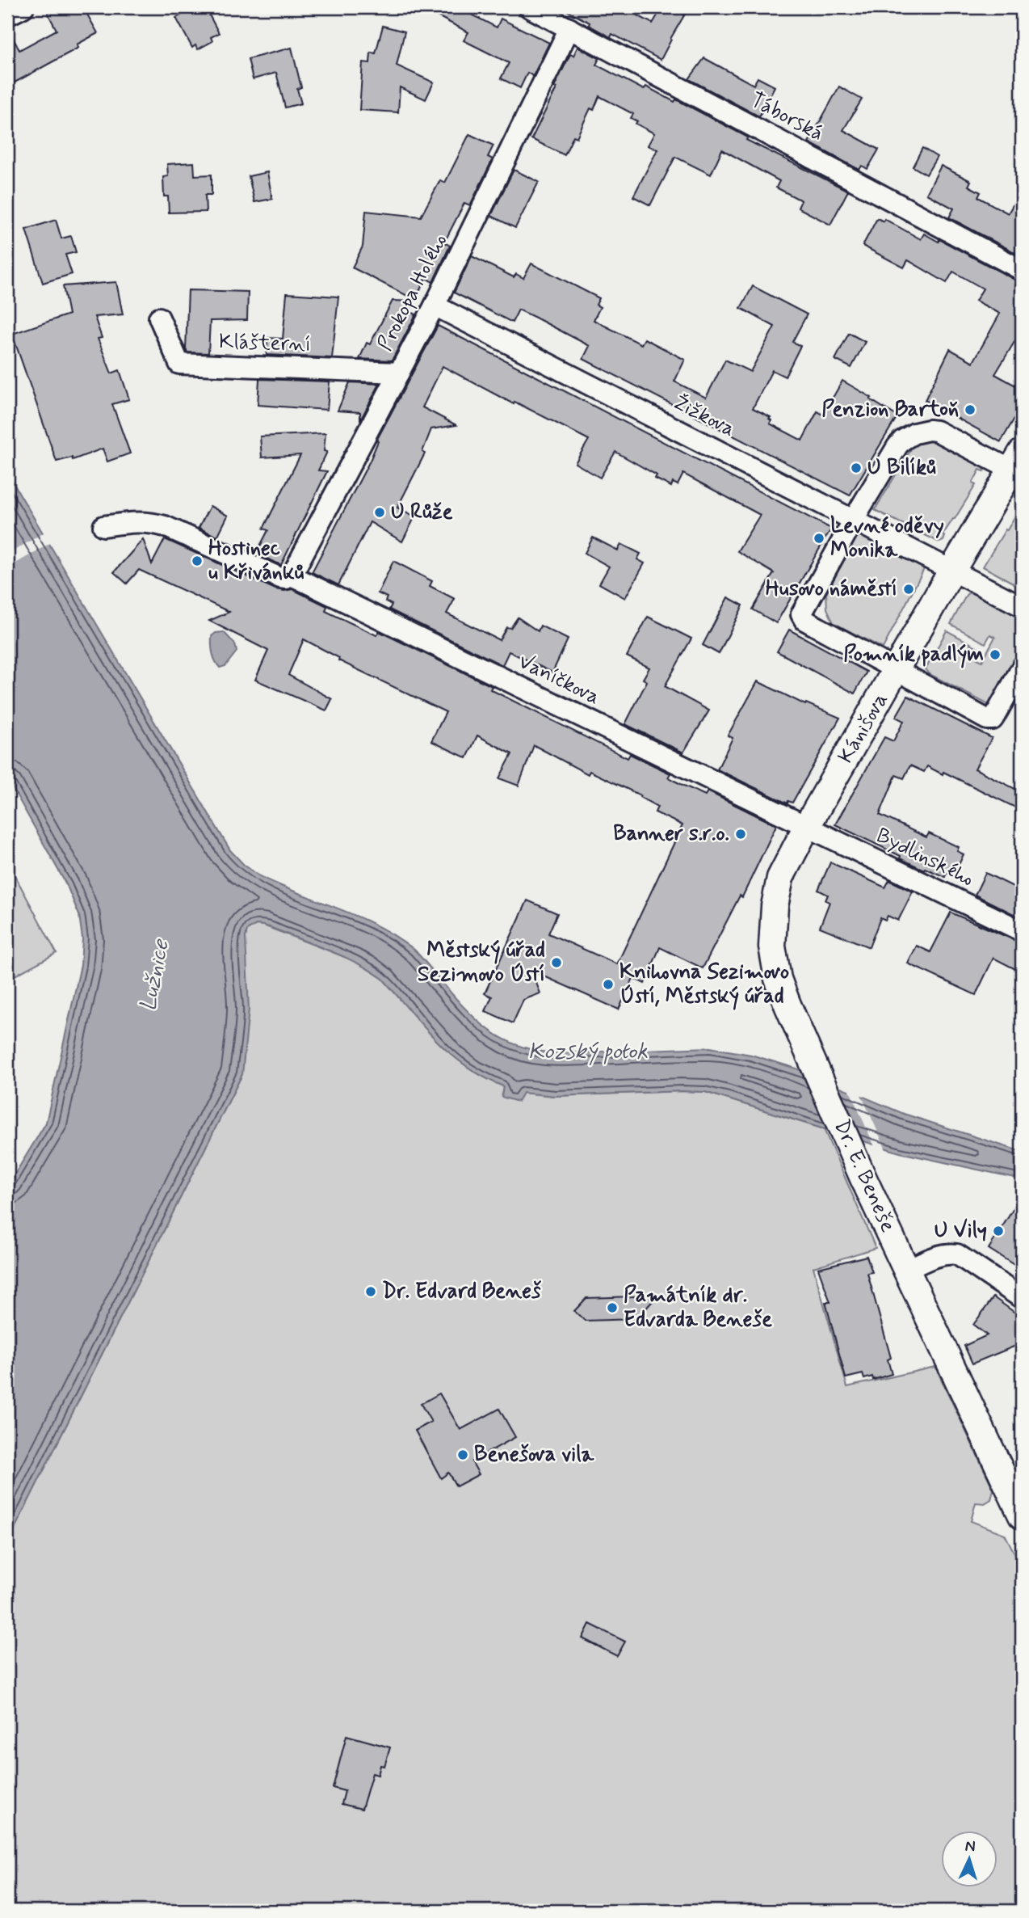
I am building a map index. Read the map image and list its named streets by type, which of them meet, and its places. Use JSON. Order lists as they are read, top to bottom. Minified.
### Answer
{"streets":{"street":["Táborská","Prokopa Holého","Klášterní","Žižkova","Vaníčkova","Kánišova","Bydlinského","Dr. E. Beneše"]},"crossings":[["Táborská","Prokopa Holého"],["Prokopa Holého","Klášterní"],["Prokopa Holého","Žižkova"],["Prokopa Holého","Vaníčkova"],["Žižkova","Kánišova"],["Vaníčkova","Kánišova"],["Vaníčkova","Bydlinského"],["Vaníčkova","Dr. E. Beneše"],["Kánišova","Bydlinského"],["Kánišova","Dr. E. Beneše"],["Bydlinského","Dr. E. Beneše"]],"water":["Lužnice","Kozský potok"],"places":["Penzion Bartoň","U Bilíků","U Růže","Levné oděvy Monika","Hostinec u Křivánků","Husovo náměstí","Pomník padlým","Banner s.r.o.","Městský úřad Sezimovo Ústí","Knihovna Sezimovo Ústí, Městský úřad","U Vily","Dr. Edvard Beneš","Památník dr. Edvarda Beneše","Benešova vila"],"north":"top"}
